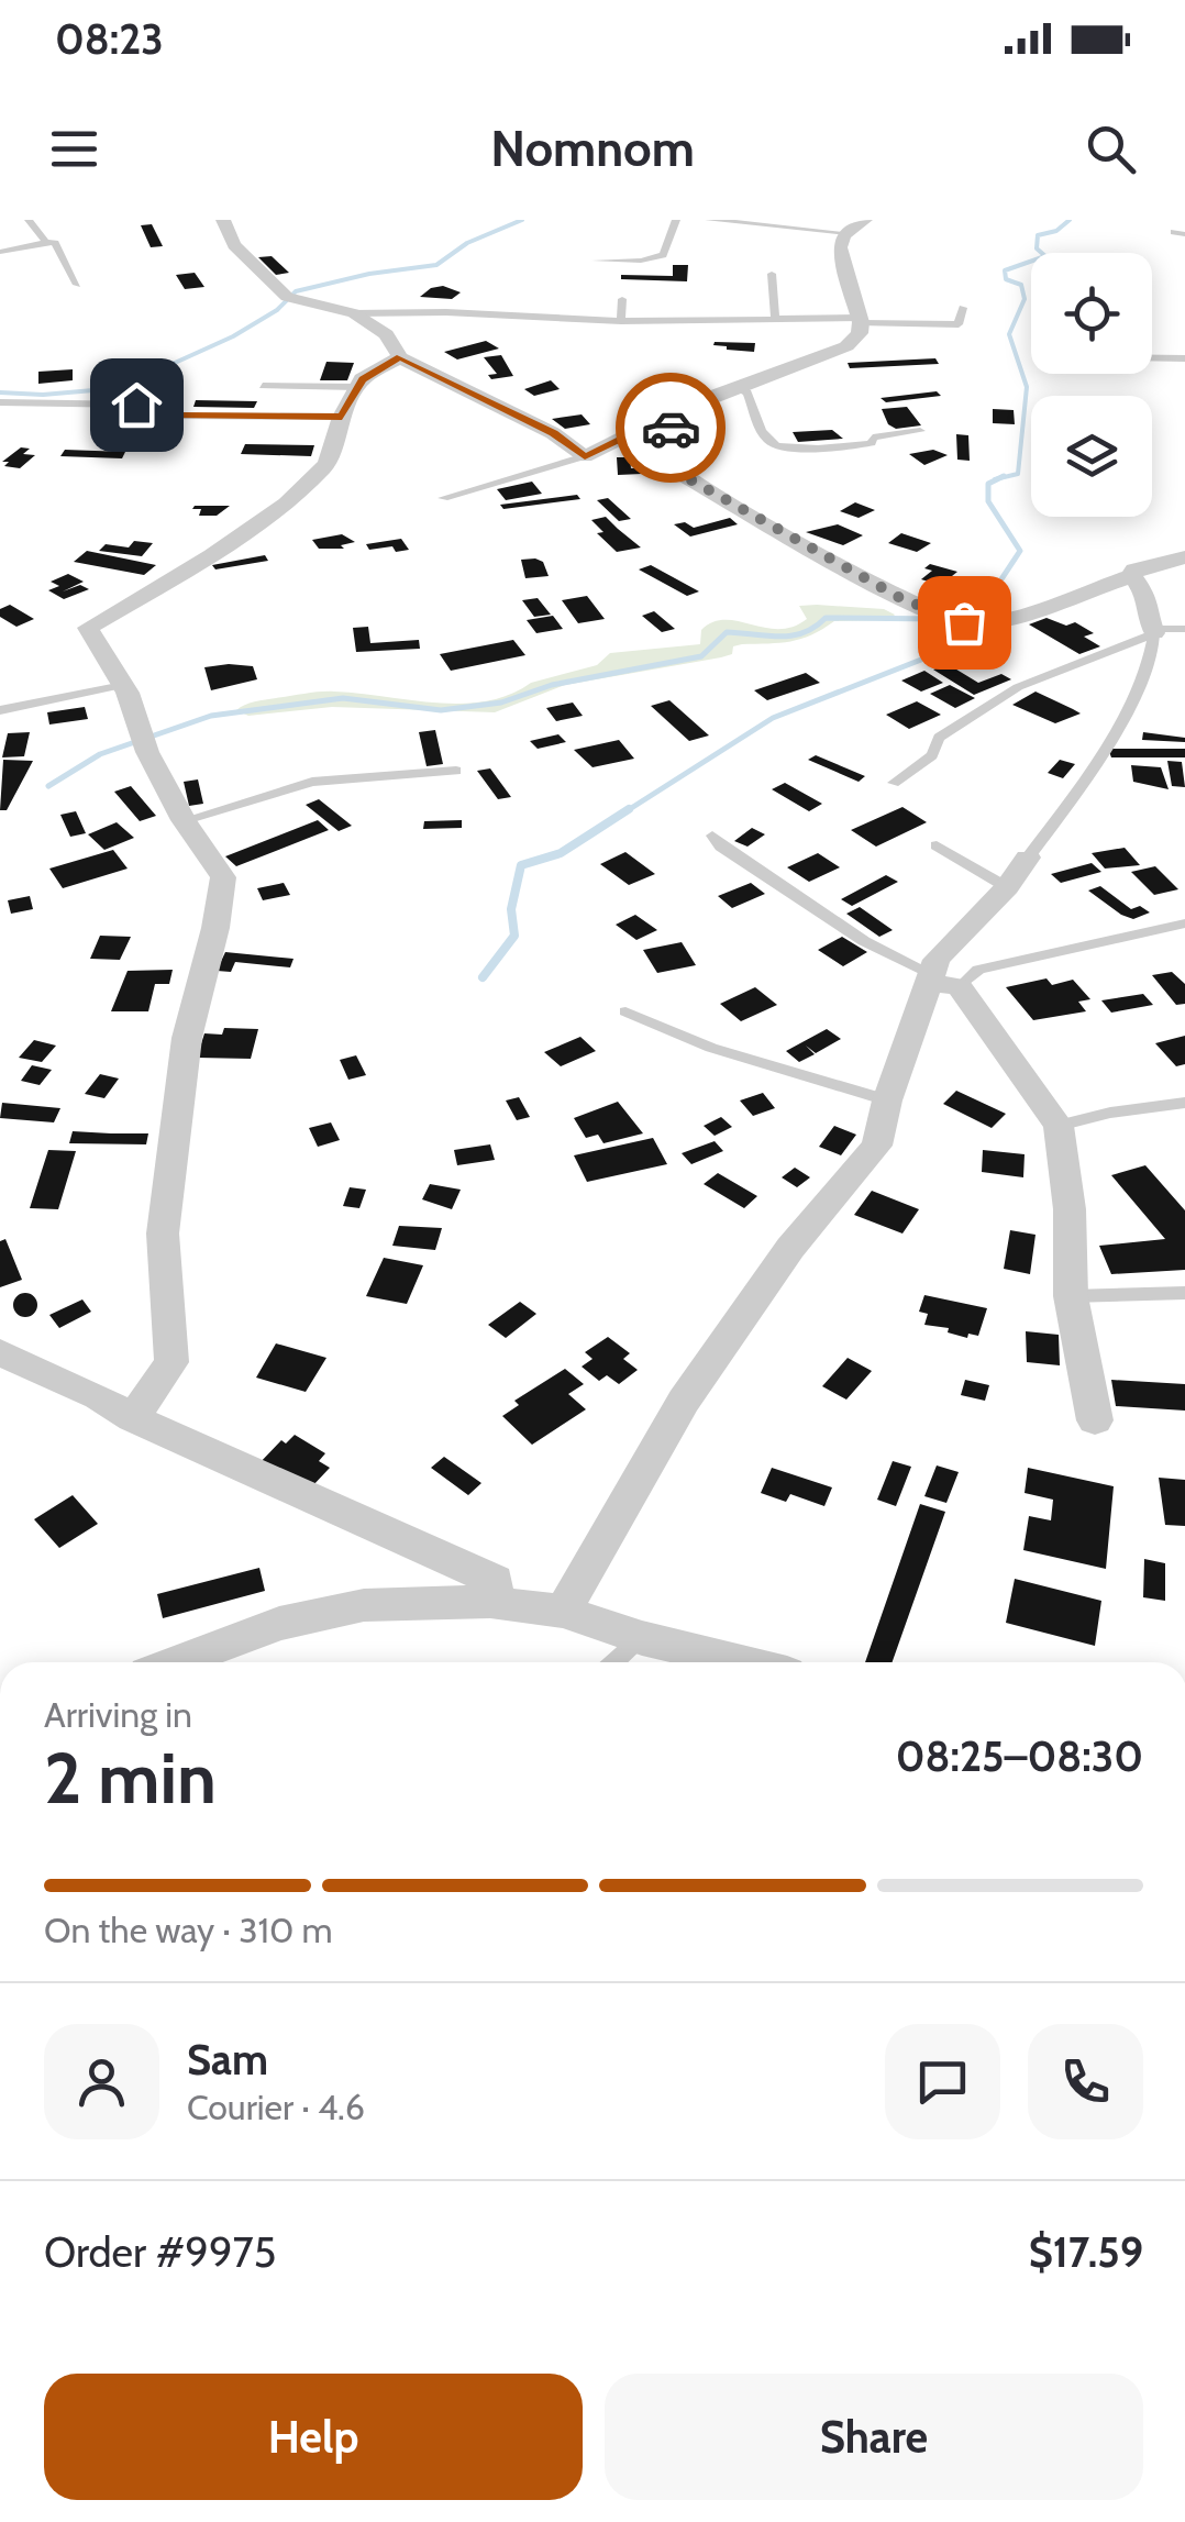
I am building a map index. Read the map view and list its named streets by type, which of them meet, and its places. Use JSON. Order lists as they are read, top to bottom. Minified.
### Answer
{"page":{"status":"08:23","header":"Nomnom","heading":["2 min","Arriving in","08:25–08:30"],"panel":["Sam","Courier · 4.6","Order #9975","$17.59"],"bar":"On the way · 310 m","buttons":["Help","Share"]}}
